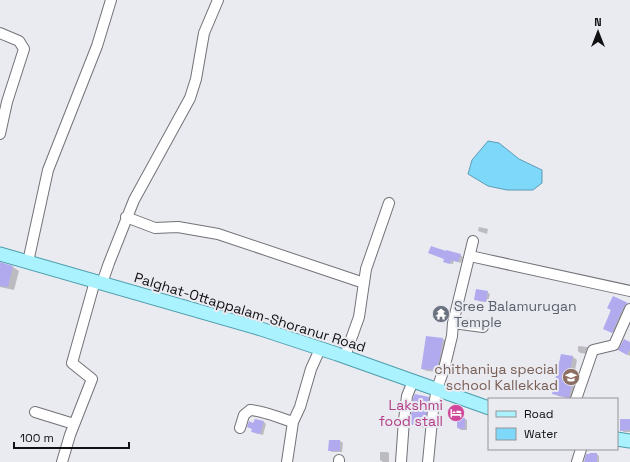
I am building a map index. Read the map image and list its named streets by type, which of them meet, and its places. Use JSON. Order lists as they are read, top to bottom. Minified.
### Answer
{"streets":{"main road":["Palghat-Ottappalam-Shoranur Road"]},"places":{"temple":["Sree Balamurugan Temple"],"school or university":["chithaniya special school Kallekkad"],"hotel":["Lakshmi food stall"]},"legend":["Road","Water"],"scale_bar":"100 m","north":"top"}
